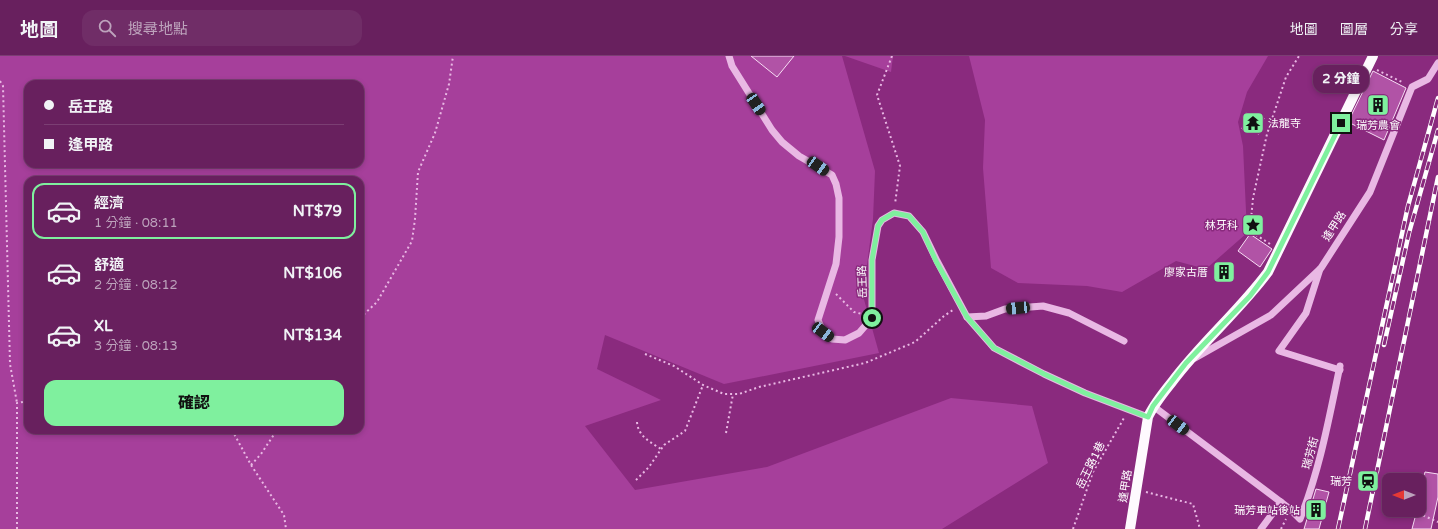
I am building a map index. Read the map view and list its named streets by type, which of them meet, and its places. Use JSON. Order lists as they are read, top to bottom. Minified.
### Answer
{"streets":{"main road":["逢甲路"],"street":["岳王路","瑞芳街"],"path":["岳王路1巷"]},"crossings":[["逢甲路","瑞芳街"]],"places":{"building":["瑞芳農會","廖家古厝","瑞芳車站後站"],"temple":["法龍寺"],"place":["林牙科"],"station":["瑞芳"]},"north":"left","page":{"header":"地圖","search":"搜尋地點","nav":["地圖","圖層","分享"],"bubble":"2 分鐘","banner":["岳王路","逢甲路"],"list":[{"name":"經濟","note":"1 分鐘 · 08:11","value":"NT$79"},{"name":"舒適","note":"2 分鐘 · 08:12","value":"NT$106"},{"name":"XL","note":"3 分鐘 · 08:13","value":"NT$134"}],"buttons":"確認"}}
